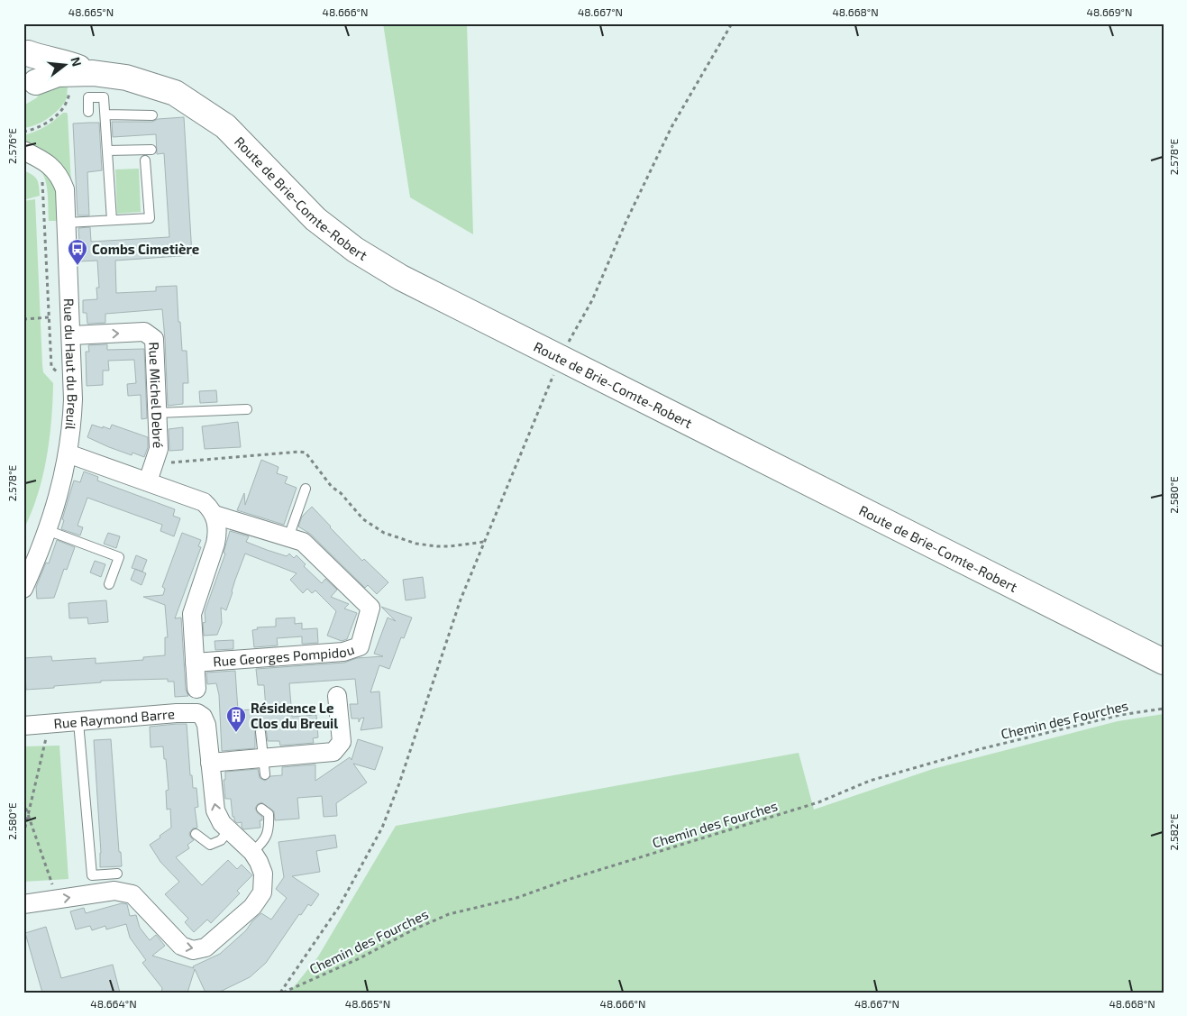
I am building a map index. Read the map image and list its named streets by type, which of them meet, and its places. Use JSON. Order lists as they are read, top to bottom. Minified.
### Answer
{"streets":{"main road":["Route de Brie-Comte-Robert"],"street":["Rue du Haut du Breuil","Rue Michel Debré","Rue Georges Pompidou","Rue Raymond Barre"],"path":["Chemin des Fourches"]},"crossings":[["Rue du Haut du Breuil","Rue Michel Debré"],["Rue du Haut du Breuil","Rue Georges Pompidou"],["Rue Michel Debré","Rue Georges Pompidou"]],"places":{"bus stop":["Combs Cimetière"],"building":["Résidence Le Clos du Breuil"]},"north":"right","coordinates":["48.665°N","48.666°N","48.667°N","48.668°N","48.669°N","2.576°E","2.578°E","2.580°E","2.582°E","48.664°N"]}
